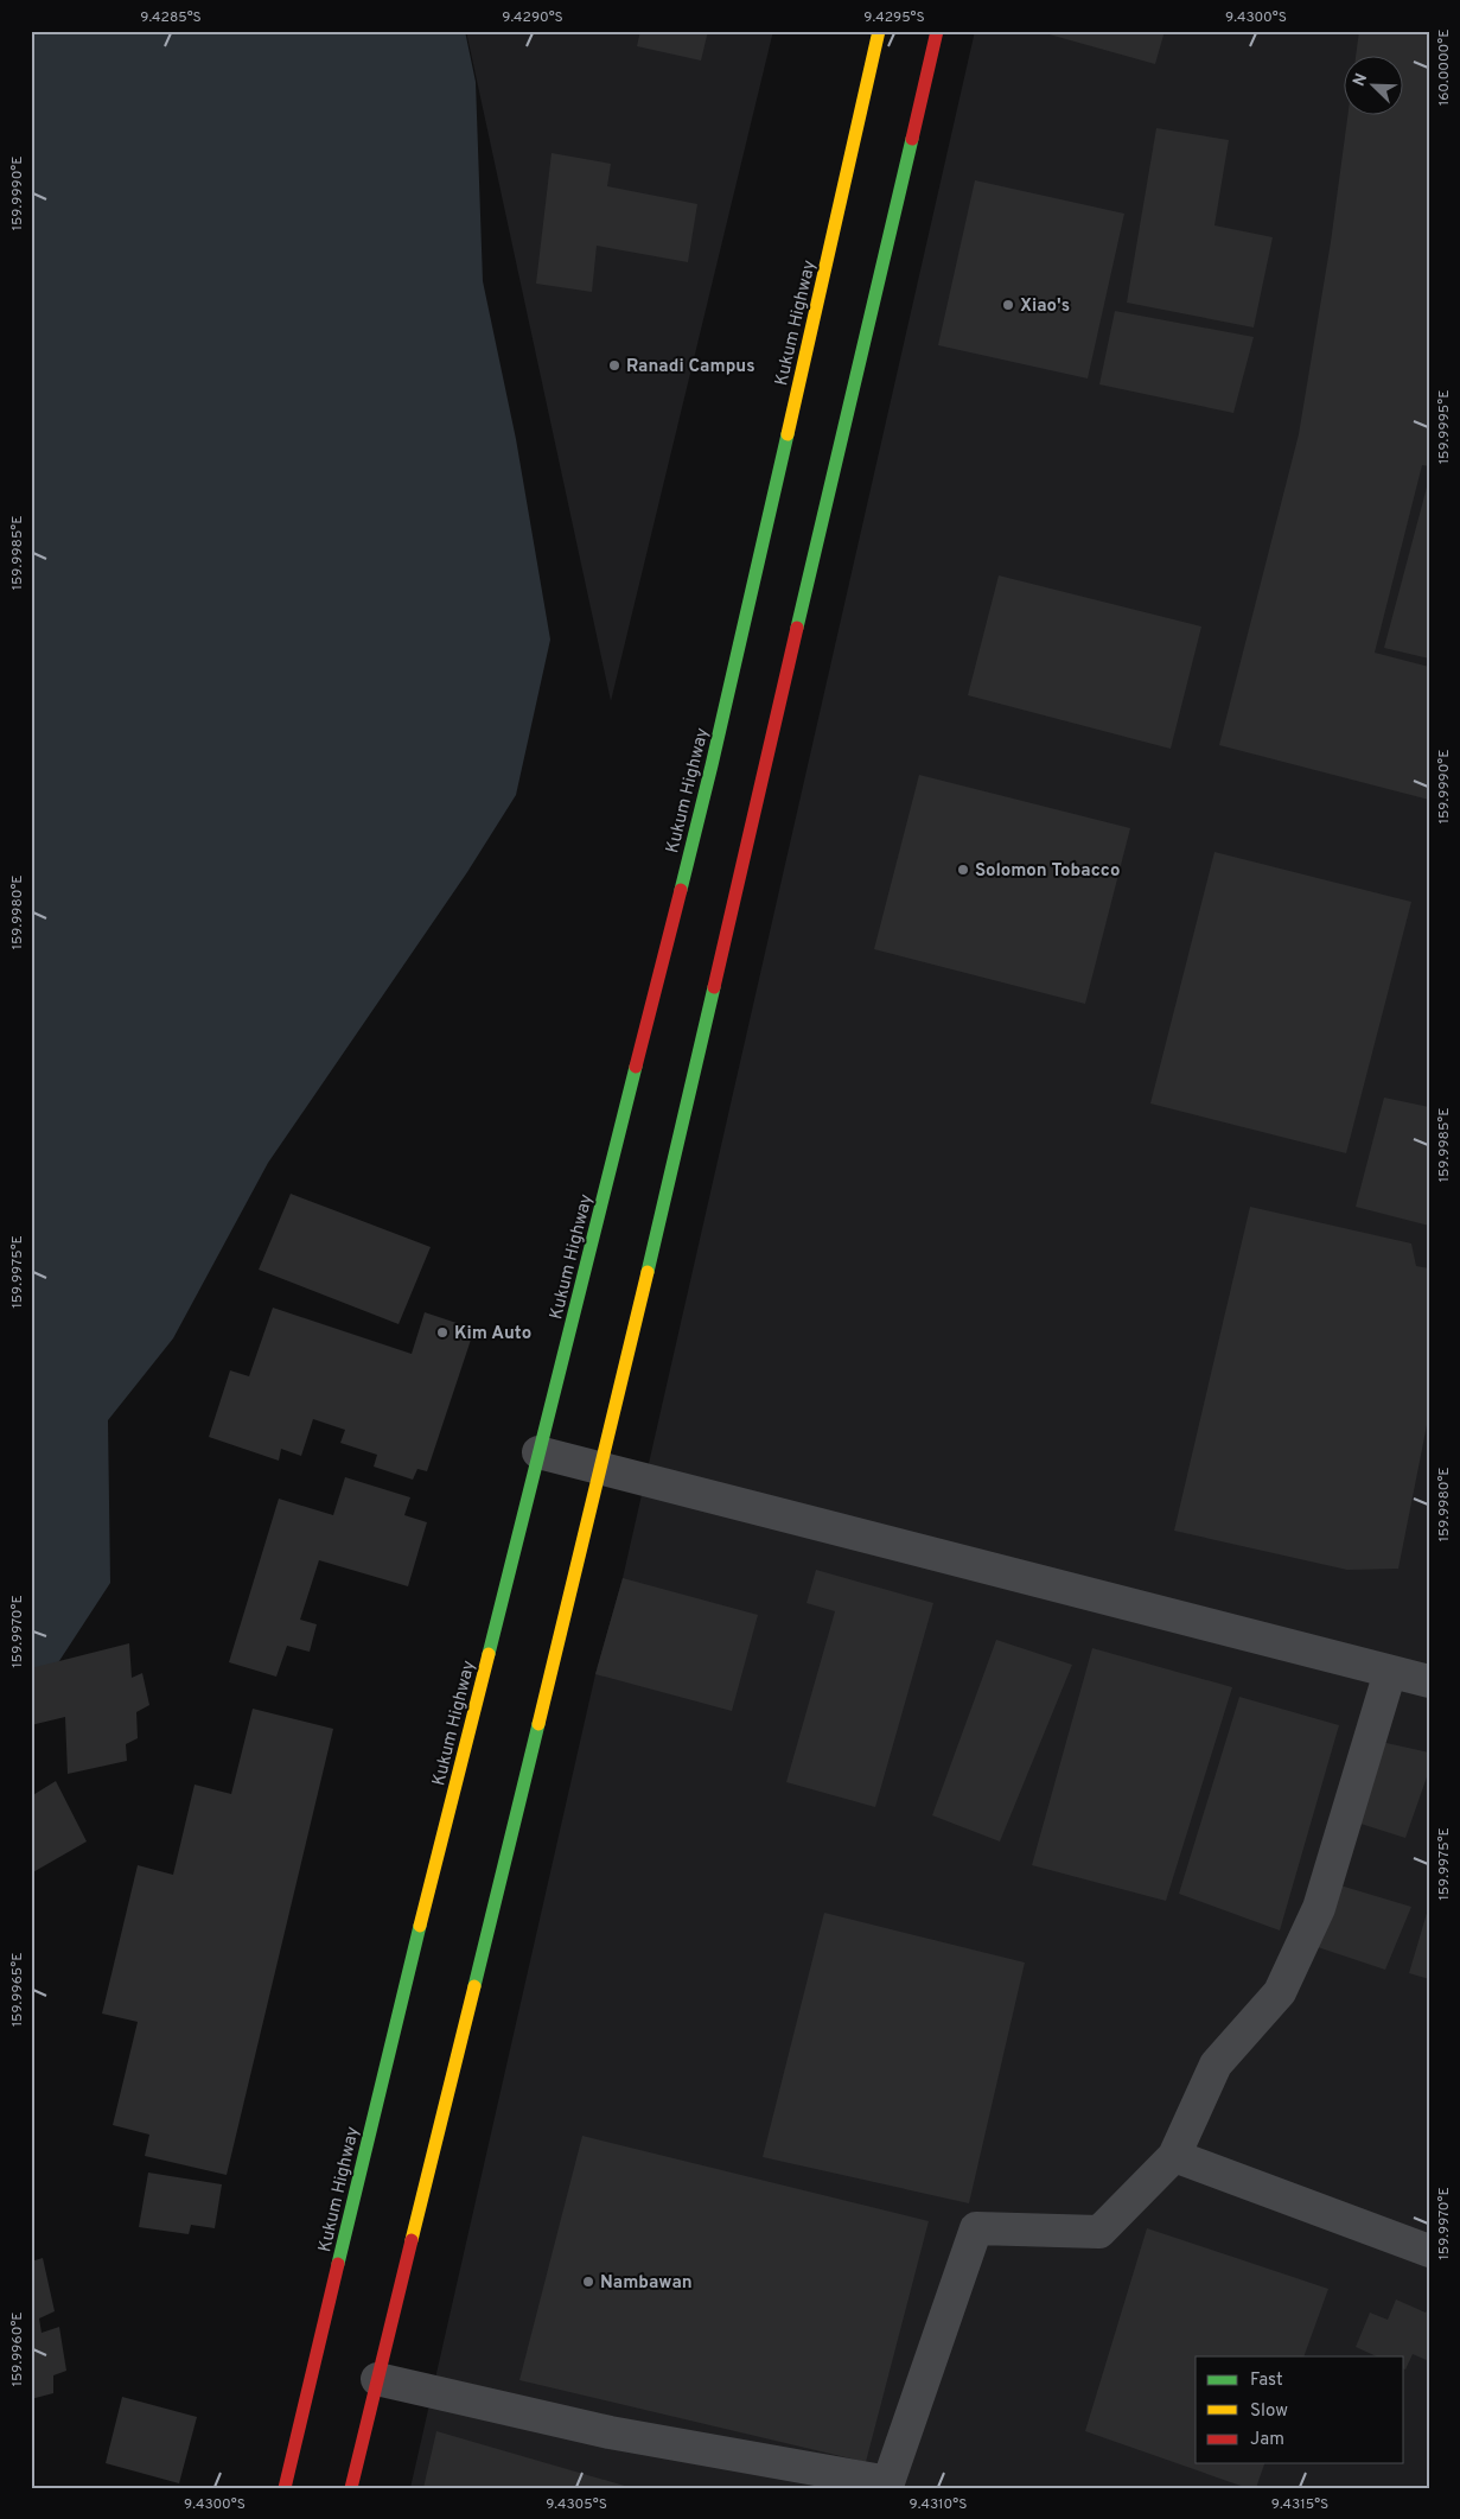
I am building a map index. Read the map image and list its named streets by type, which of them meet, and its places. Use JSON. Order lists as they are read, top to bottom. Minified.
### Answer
{"streets":{"main road":["Kukum Highway"]},"places":["Xiao's","Ranadi Campus","Solomon Tobacco","Kim Auto","Nambawan"],"legend":["Fast","Slow","Jam"],"north":"top left","coordinates":["9.4285°S","9.4290°S","9.4295°S","9.4300°S","160.0000°E","159.9990°E","159.9995°E","159.9985°E","159.9980°E","159.9975°E","159.9970°E","159.9965°E","159.9960°E","9.4305°S","9.4310°S","9.4315°S"]}
